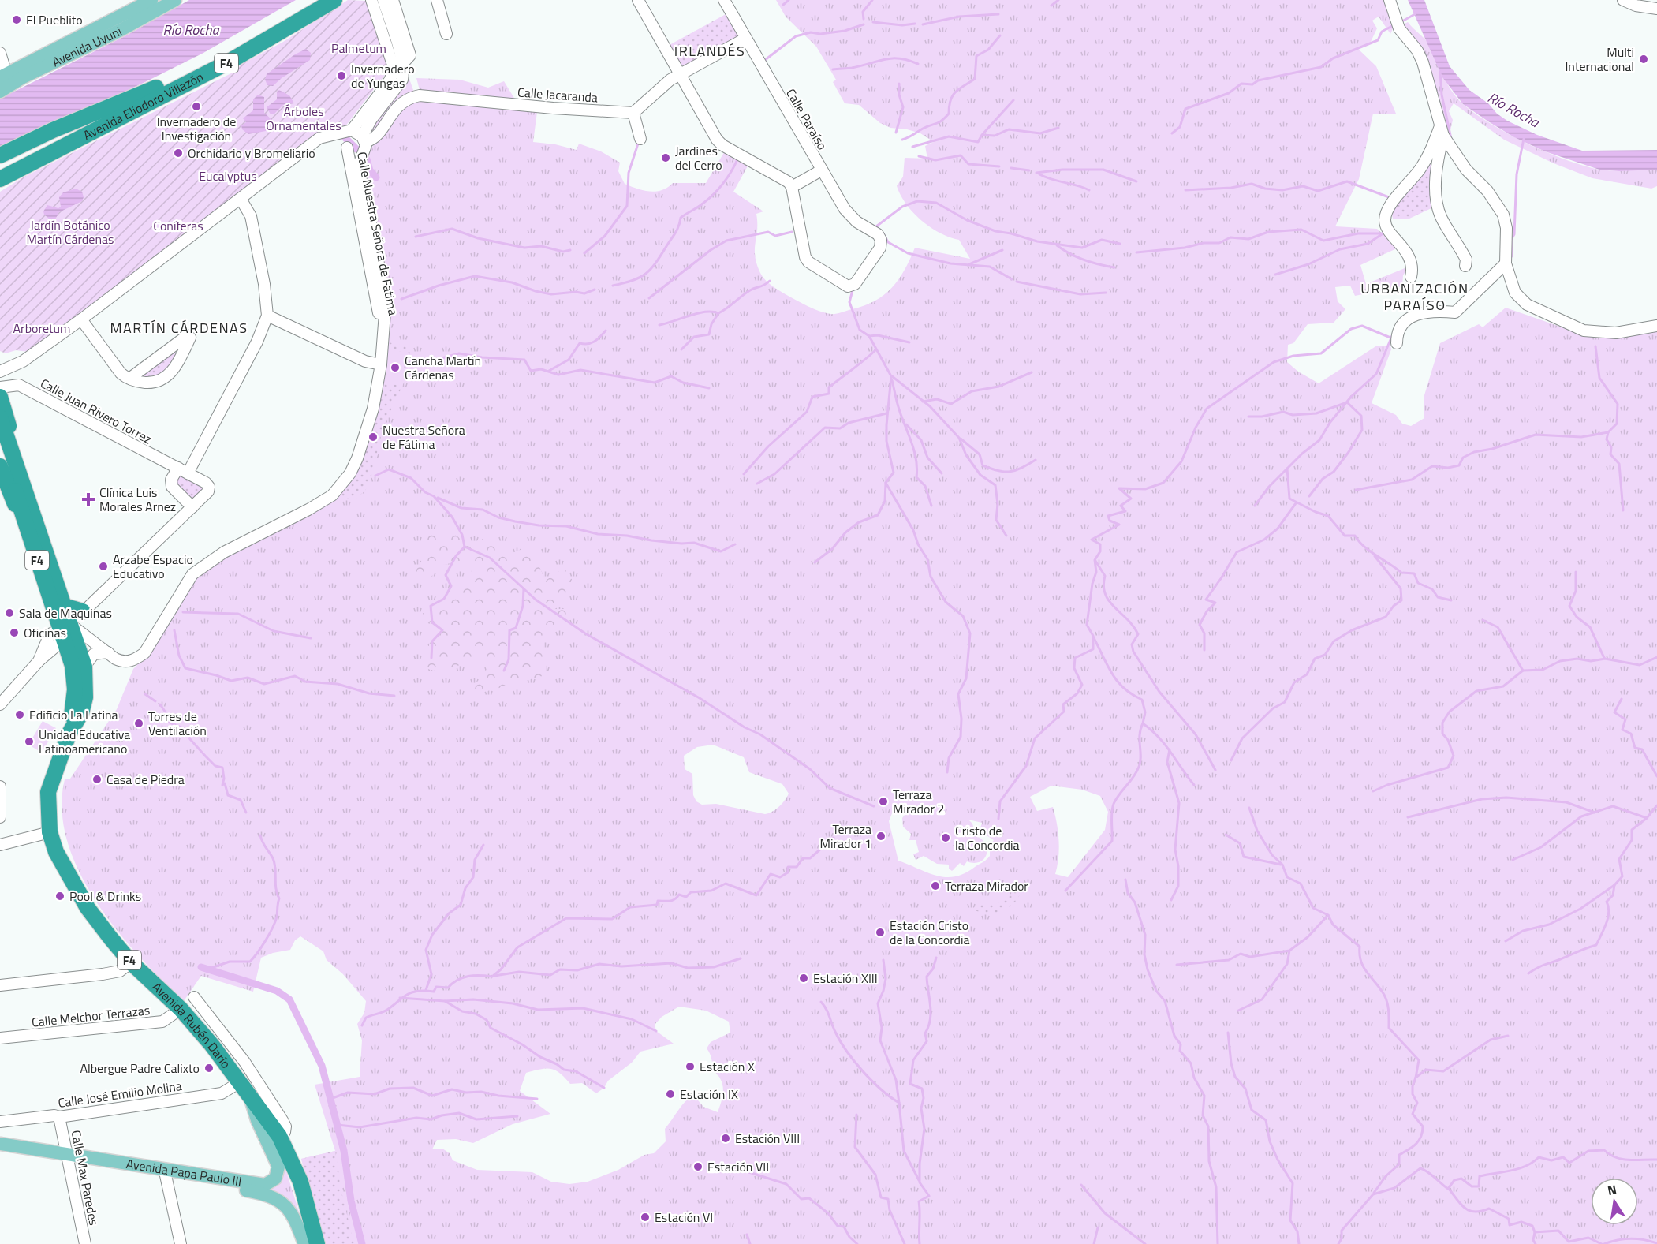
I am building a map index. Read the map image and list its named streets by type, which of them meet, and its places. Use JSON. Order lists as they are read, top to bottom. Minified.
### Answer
{"streets":{"highway":["F4","Avenida Eliodoro Villazón","Avenida Rubén Darío"],"main road":["Avenida Uyuni","Avenida Papa Paulo III"],"street":["Calle Jacaranda","Calle Paraíso","Calle Nuestra Señora de Fatima","Calle Juan Rivero Torrez","Calle Melchor Terrazas","Calle José Emilio Molina","Calle Max Paredes"]},"crossings":[["F4","Avenida Eliodoro Villazón"],["F4","Calle Nuestra Señora de Fatima"],["F4","Avenida Rubén Darío"],["Calle Jacaranda","Calle Nuestra Señora de Fatima"],["Calle Nuestra Señora de Fatima","Avenida Rubén Darío"],["Calle Melchor Terrazas","Avenida Rubén Darío"],["Avenida Rubén Darío","Calle José Emilio Molina"],["Avenida Rubén Darío","Avenida Papa Paulo III"],["Calle José Emilio Molina","Avenida Papa Paulo III"],["Calle José Emilio Molina","Calle Max Paredes"],["Avenida Papa Paulo III","Calle Max Paredes"]],"districts":["IRLANDÉS","URBANIZACIÓN PARAÍSO","MARTÍN CÁRDENAS"],"water":["Río Rocha"],"parks":["Palmetum","Árboles Ornamentales","Eucalyptus","Jardín Botánico Martín Cárdenas","Coníferas","Arboretum"],"places":{"other":["El Pueblito","Multi Internacional","Invernadero de Yungas","Invernadero de Investigación","Orchidario y Bromeliario","Jardines del Cerro","Cancha Martín Cárdenas","Nuestra Señora de Fátima","Arzabe Espacio Educativo","Sala de Maquinas","Oficinas","Edificio La Latina","Torres de Ventilación","Unidad Educativa Latinoamericano","Casa de Piedra","Terraza Mirador 2","Terraza Mirador 1","Cristo de la Concordia","Terraza Mirador","Pool & Drinks","Estación Cristo de la Concordia","Estación XIII","Estación X","Albergue Padre Calixto","Estación IX","Estación VIII","Estación VII","Estación VI"],"health":["Clínica Luis Morales Arnez"]},"north":"top"}
